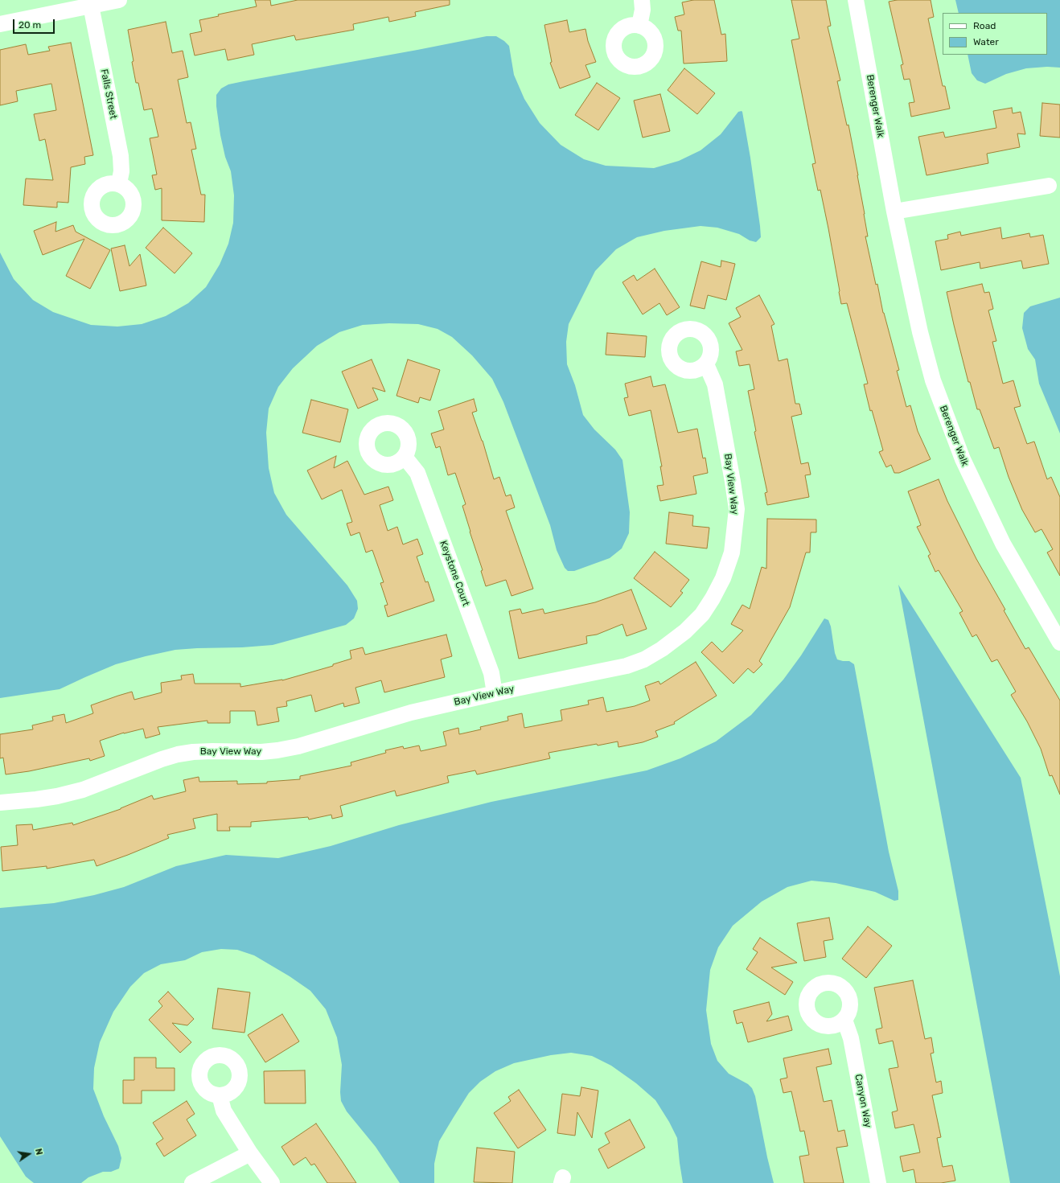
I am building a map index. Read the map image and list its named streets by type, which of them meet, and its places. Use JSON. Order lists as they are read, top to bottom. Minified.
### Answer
{"streets":{"street":["Falls Street","Berenger Walk","Bay View Way","Keystone Court","Canyon Way"]},"crossings":[["Bay View Way","Keystone Court"]],"legend":["Road","Water"],"scale_bar":"20 m","north":"right"}
